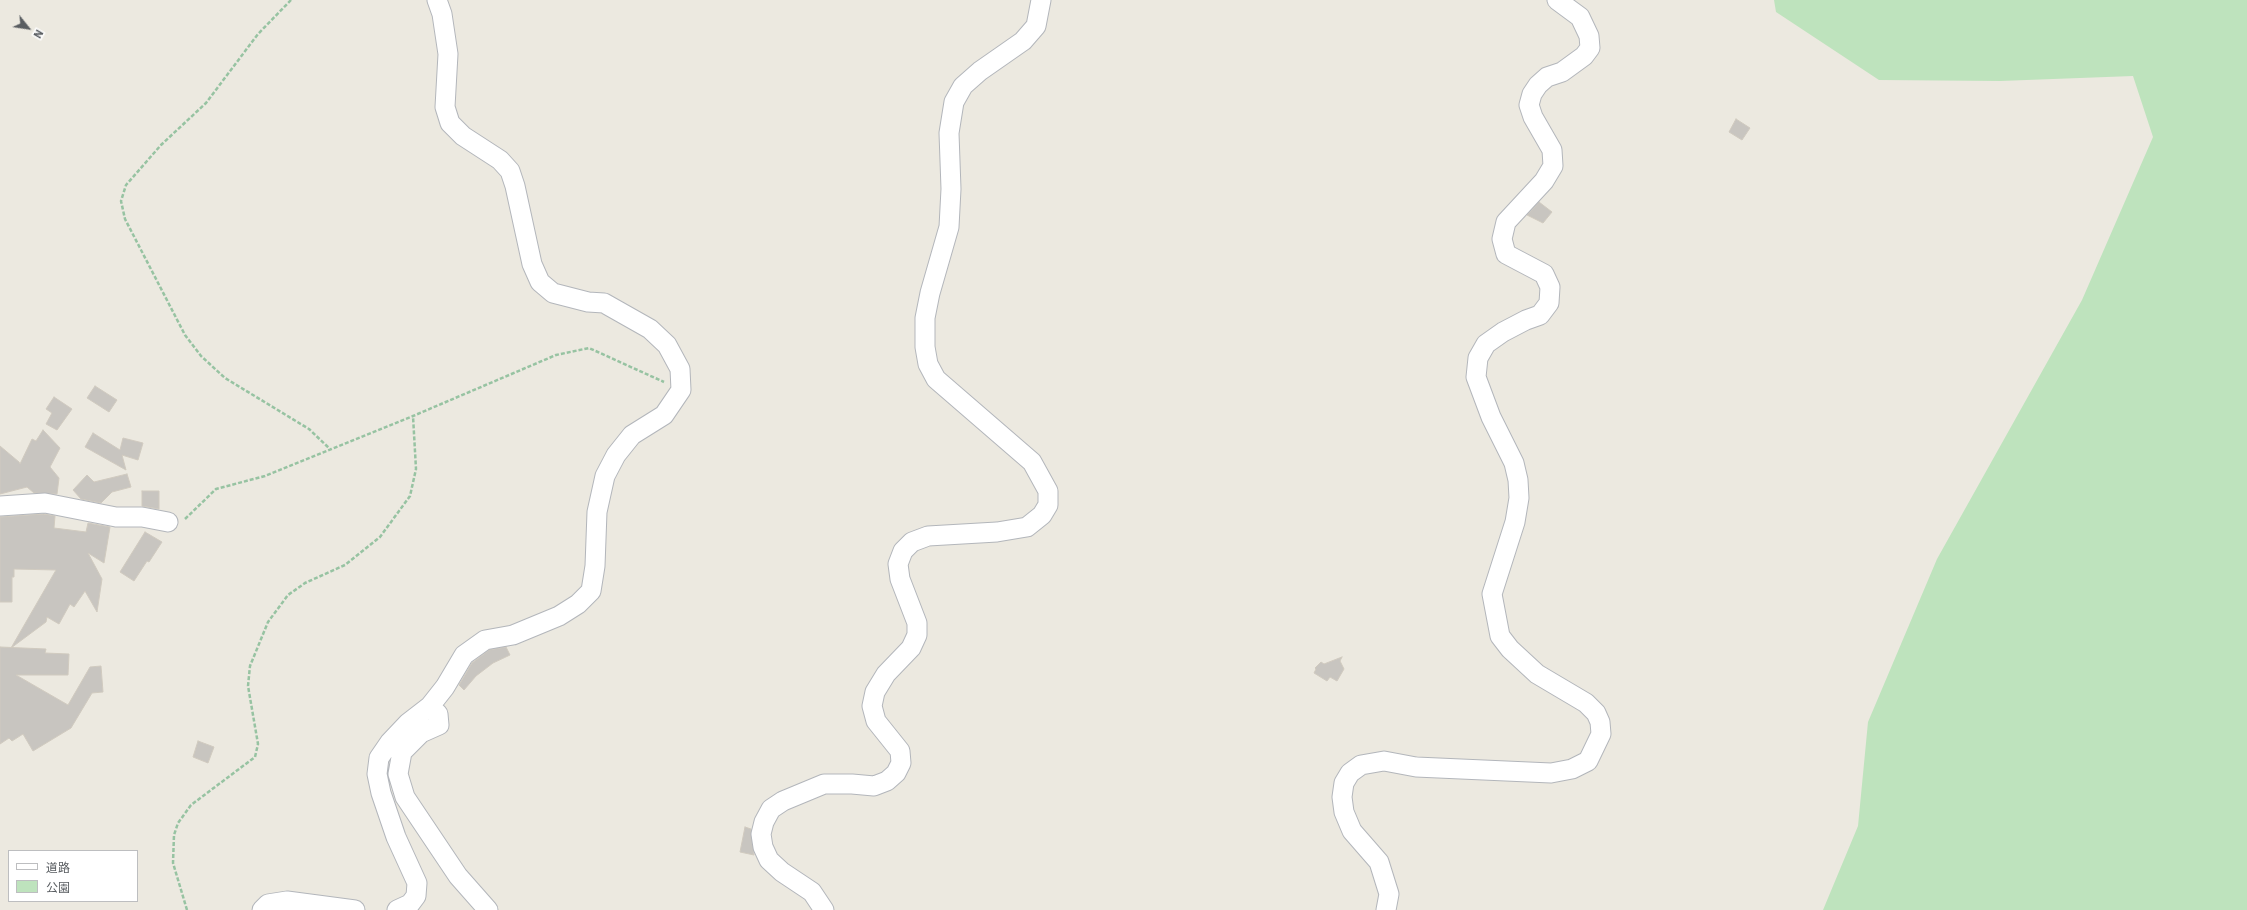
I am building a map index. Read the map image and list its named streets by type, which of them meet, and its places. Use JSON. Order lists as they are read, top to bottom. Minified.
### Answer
{"legend":["道路","公園"],"north":"bottom right"}
